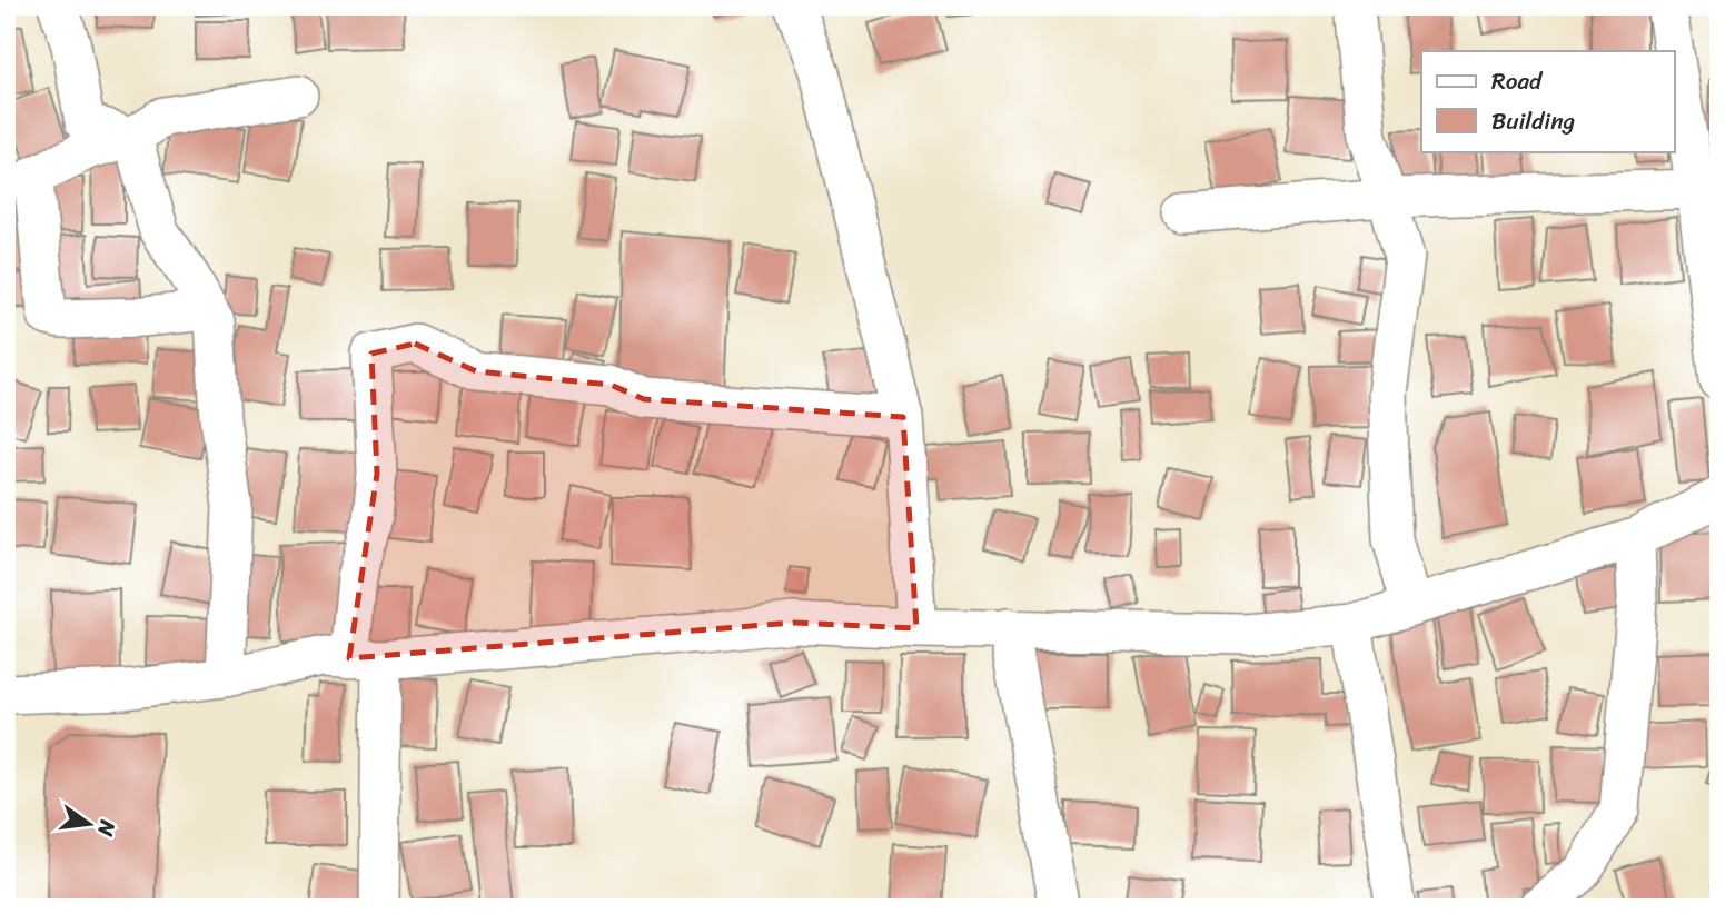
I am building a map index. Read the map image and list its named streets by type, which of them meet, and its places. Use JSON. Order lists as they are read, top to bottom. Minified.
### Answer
{"legend":["Road","Building"],"north":"right"}
